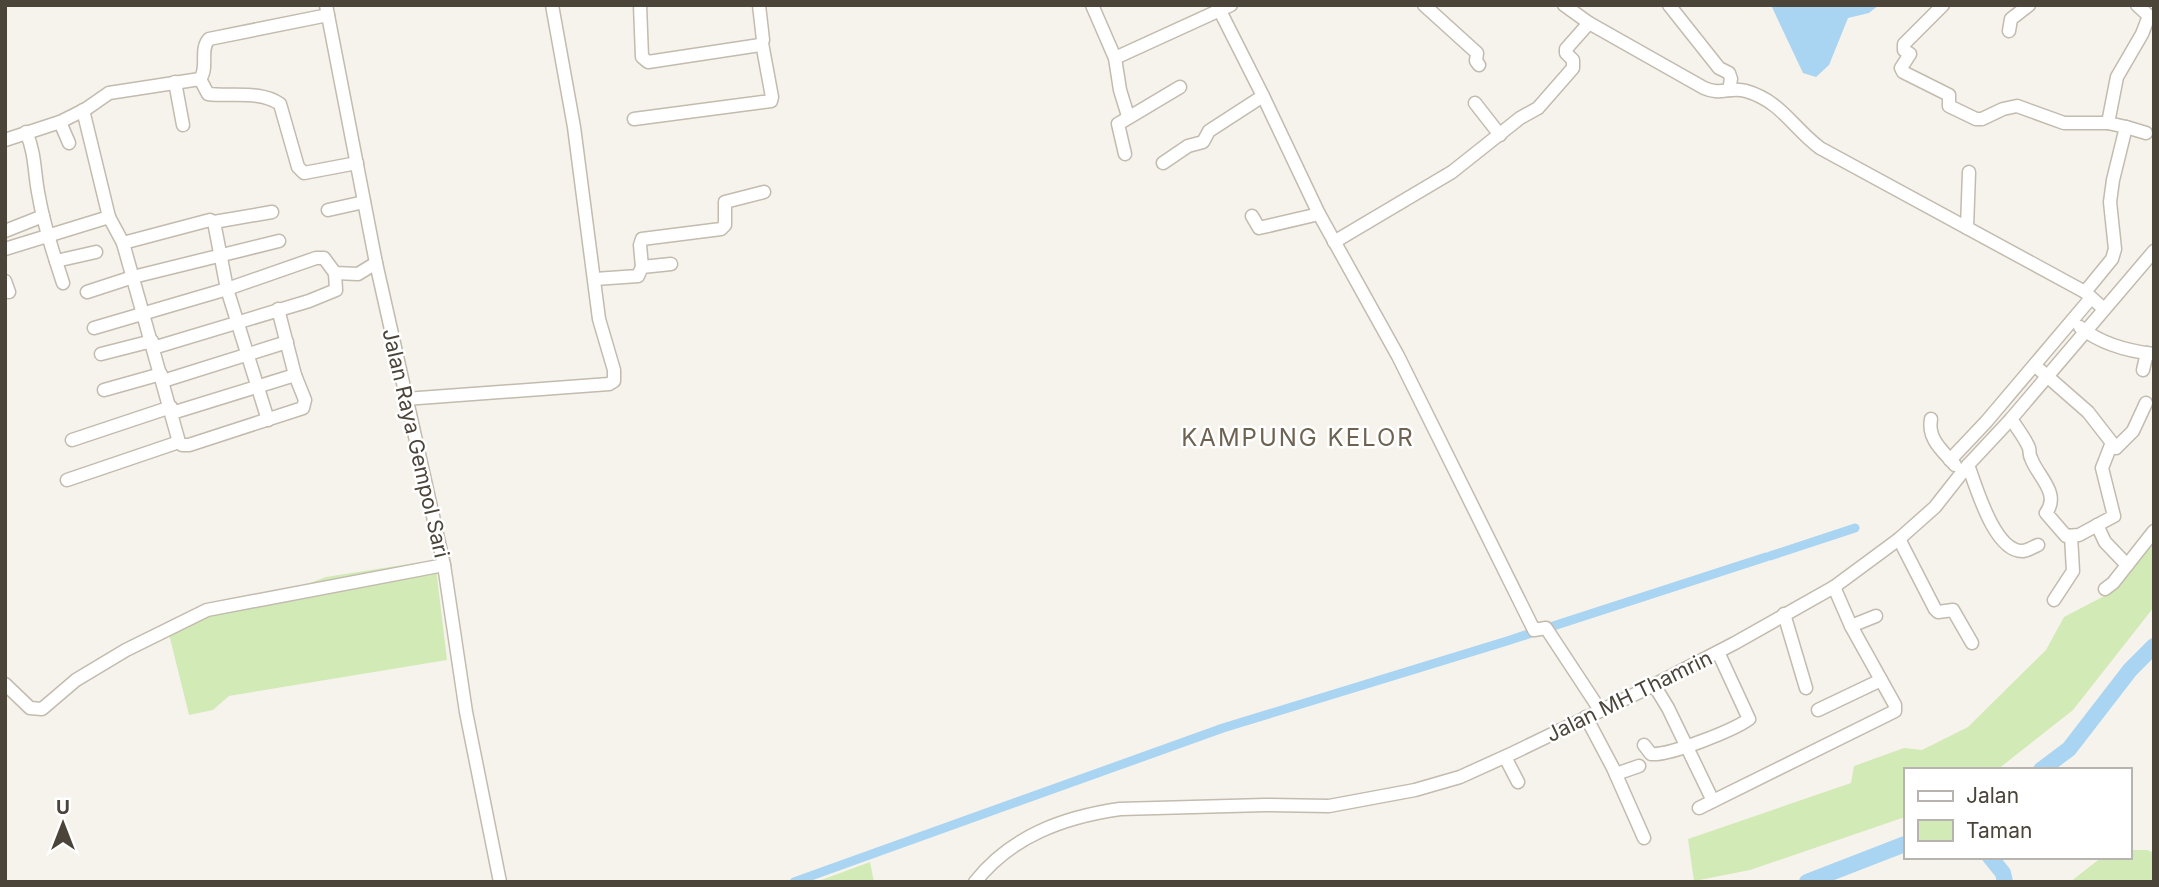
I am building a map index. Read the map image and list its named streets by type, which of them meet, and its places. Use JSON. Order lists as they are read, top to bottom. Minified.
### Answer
{"streets":{"street":["Jalan Raya Gempol Sari","Jalan MH Thamrin"]},"districts":["KAMPUNG KELOR"],"legend":["Jalan","Taman"],"north":"top"}
